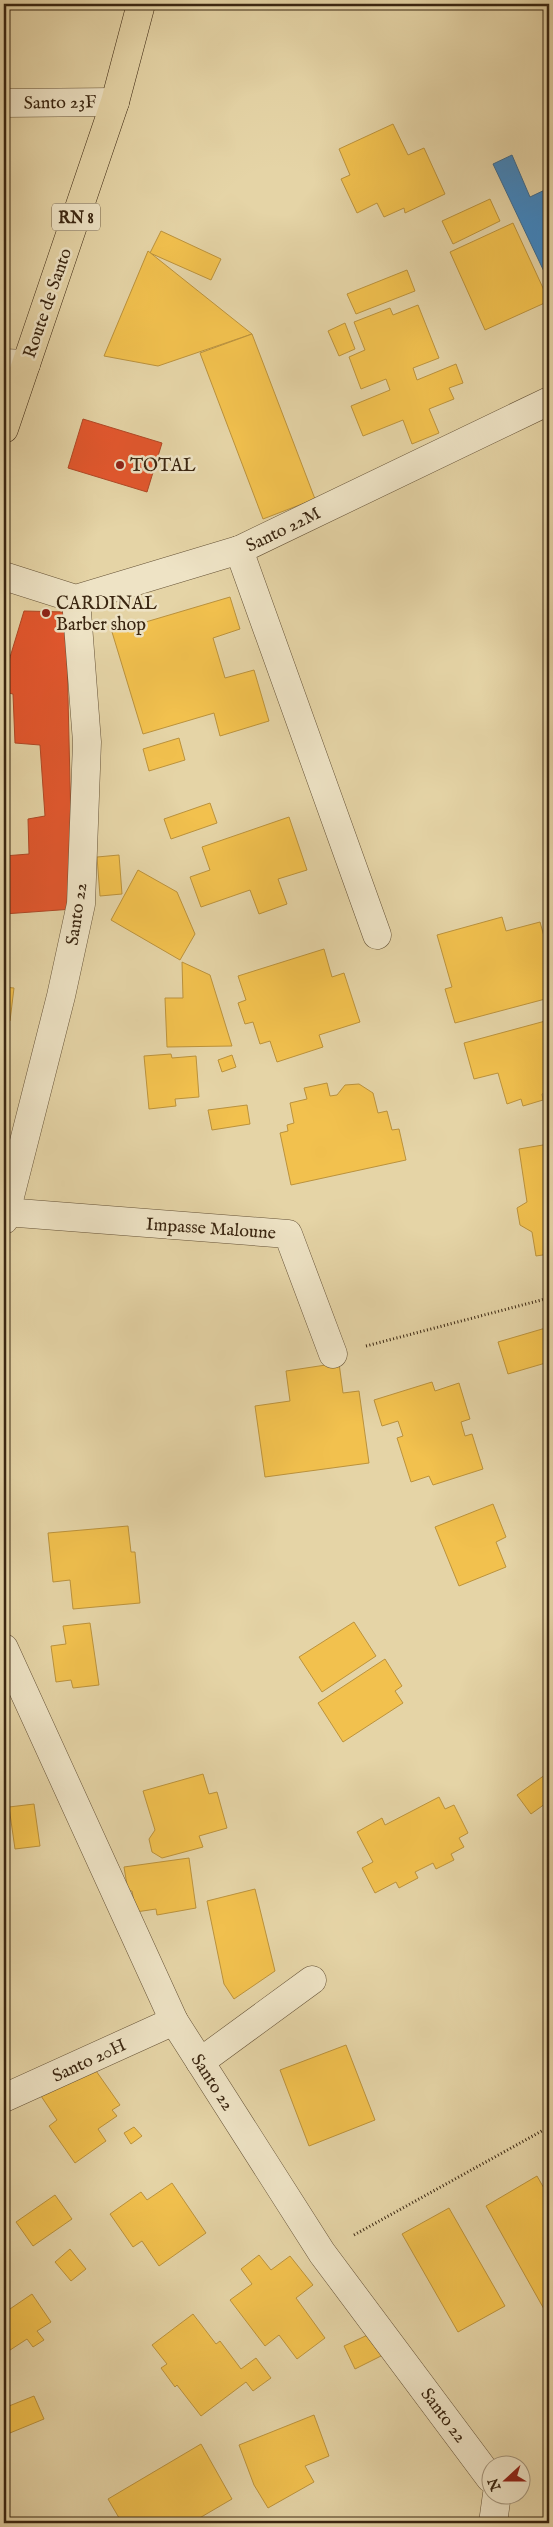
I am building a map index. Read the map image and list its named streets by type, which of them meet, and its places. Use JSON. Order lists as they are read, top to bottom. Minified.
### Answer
{"streets":{"main road":["RN 8","Route de Santo"],"street":["Santo 23F","Santo 22M","Santo 22","Impasse Maloune","Santo 20H"]},"crossings":[["Santo 23F","Route de Santo"],["Santo 22M","Santo 22"],["Santo 22","Impasse Maloune"],["Santo 22","Santo 20H"]],"places":["TOTAL","CARDINAL Barber shop"],"north":"left"}
